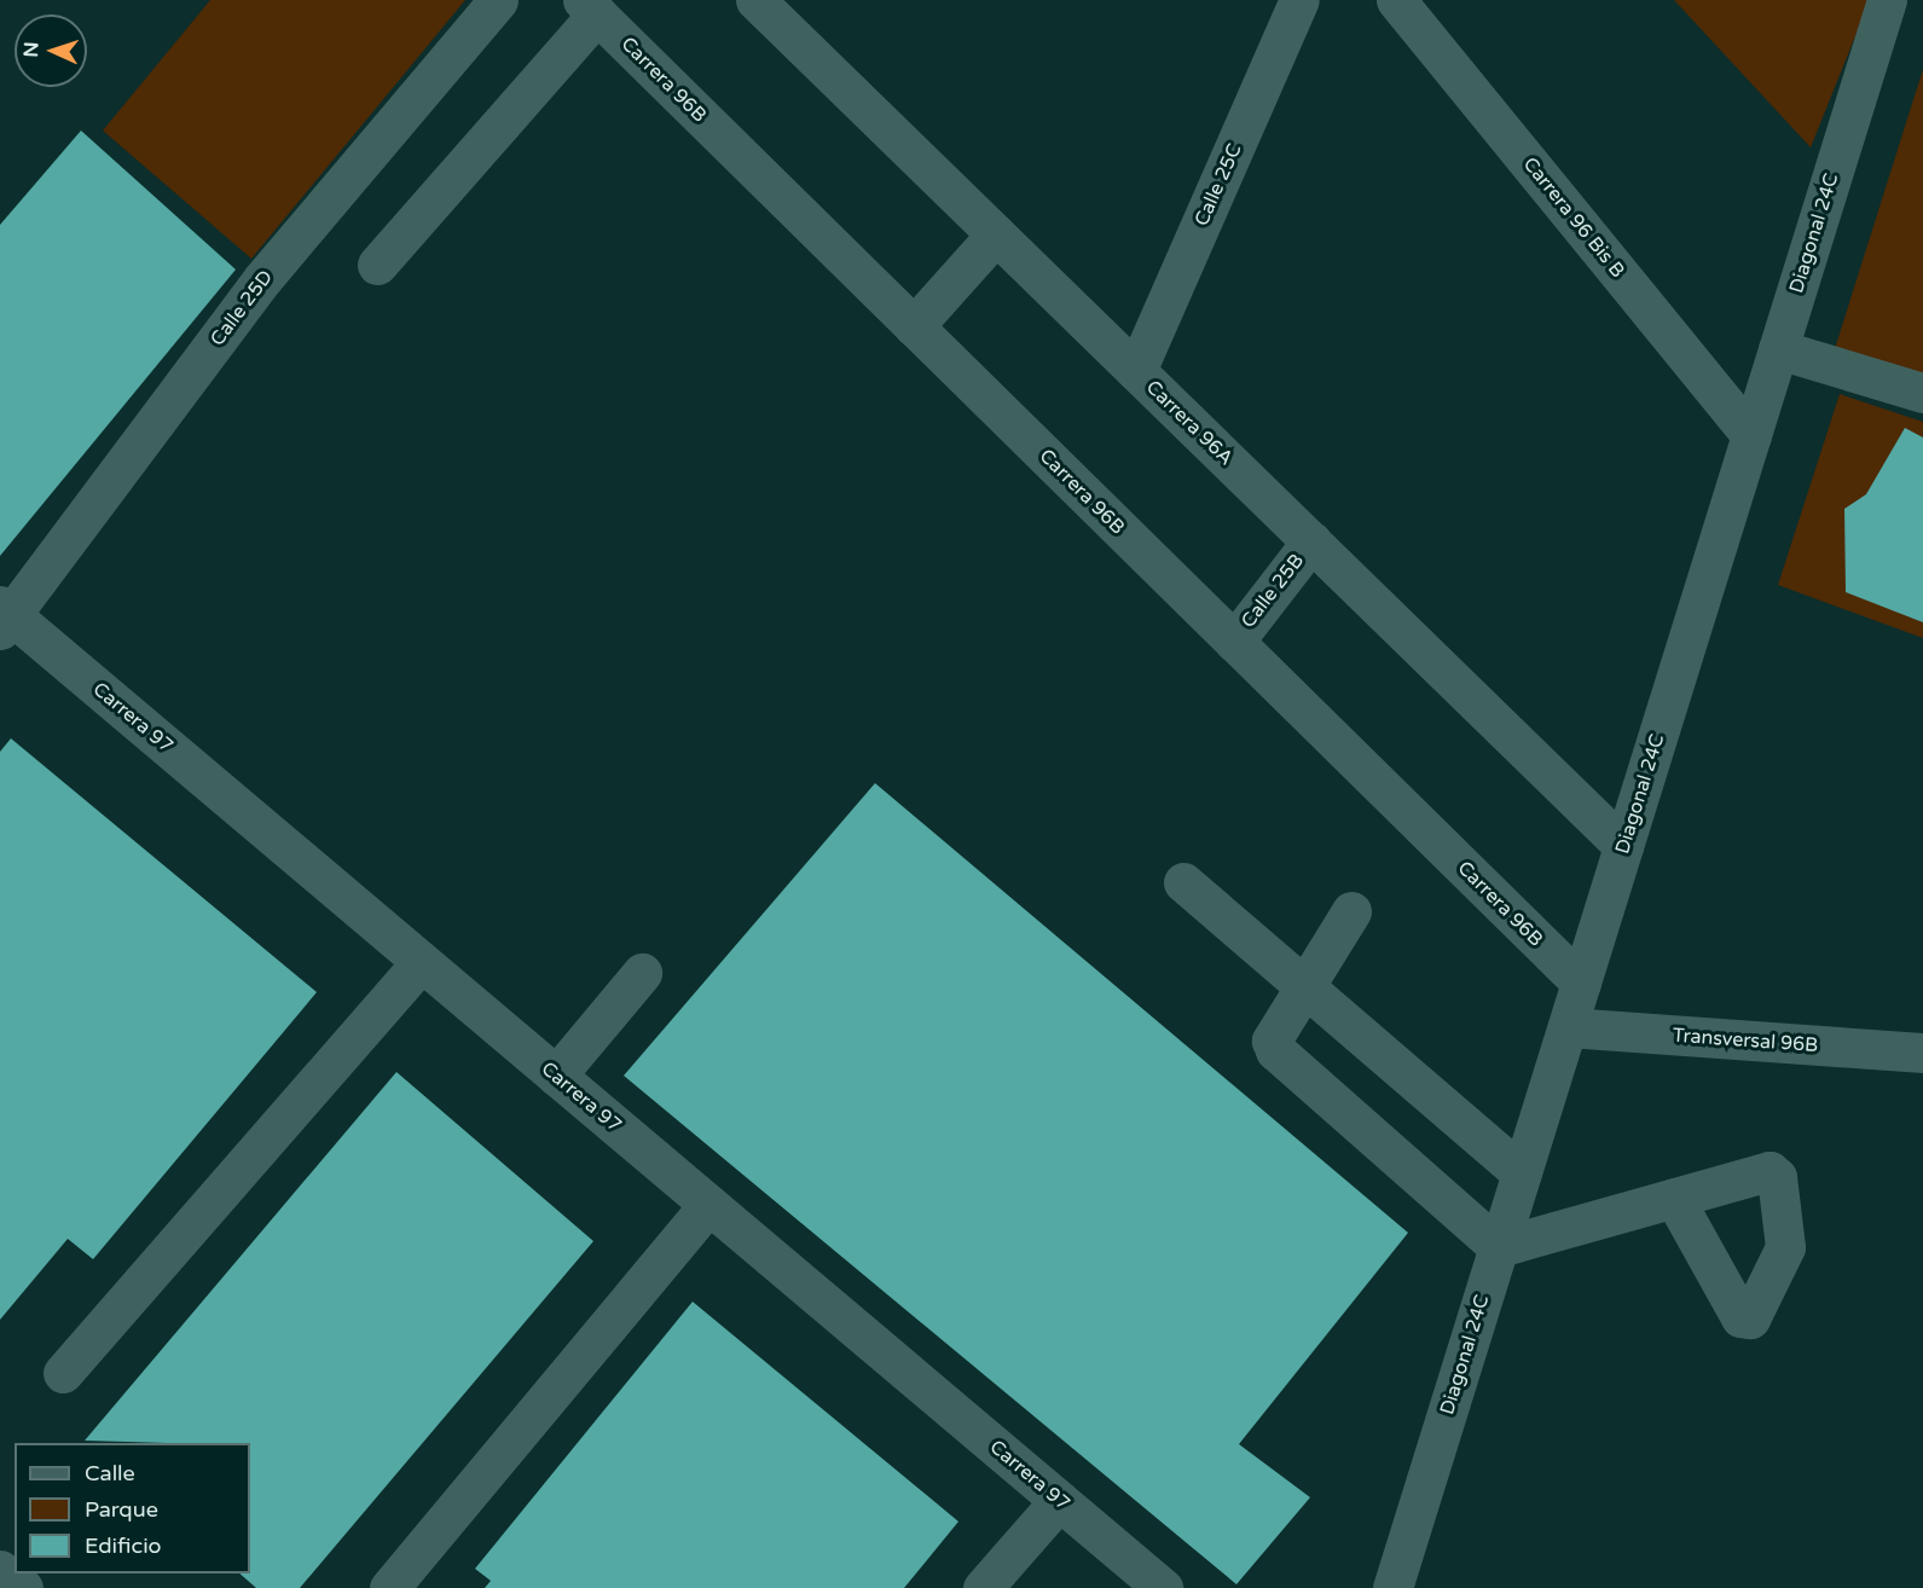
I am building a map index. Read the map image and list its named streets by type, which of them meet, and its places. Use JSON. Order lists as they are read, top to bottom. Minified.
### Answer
{"streets":{"street":["Carrera 96B","Calle 25C","Carrera 96 Bis B","Diagonal 24C","Calle 25D","Carrera 96A","Calle 25B","Carrera 97","Transversal 96B"]},"crossings":[["Carrera 96B","Diagonal 24C"],["Carrera 96B","Calle 25B"],["Calle 25C","Carrera 96A"],["Carrera 96 Bis B","Diagonal 24C"],["Diagonal 24C","Carrera 96A"],["Diagonal 24C","Transversal 96B"],["Calle 25D","Carrera 97"],["Carrera 96A","Calle 25B"]],"legend":["Calle","Parque","Edificio"],"north":"left"}
